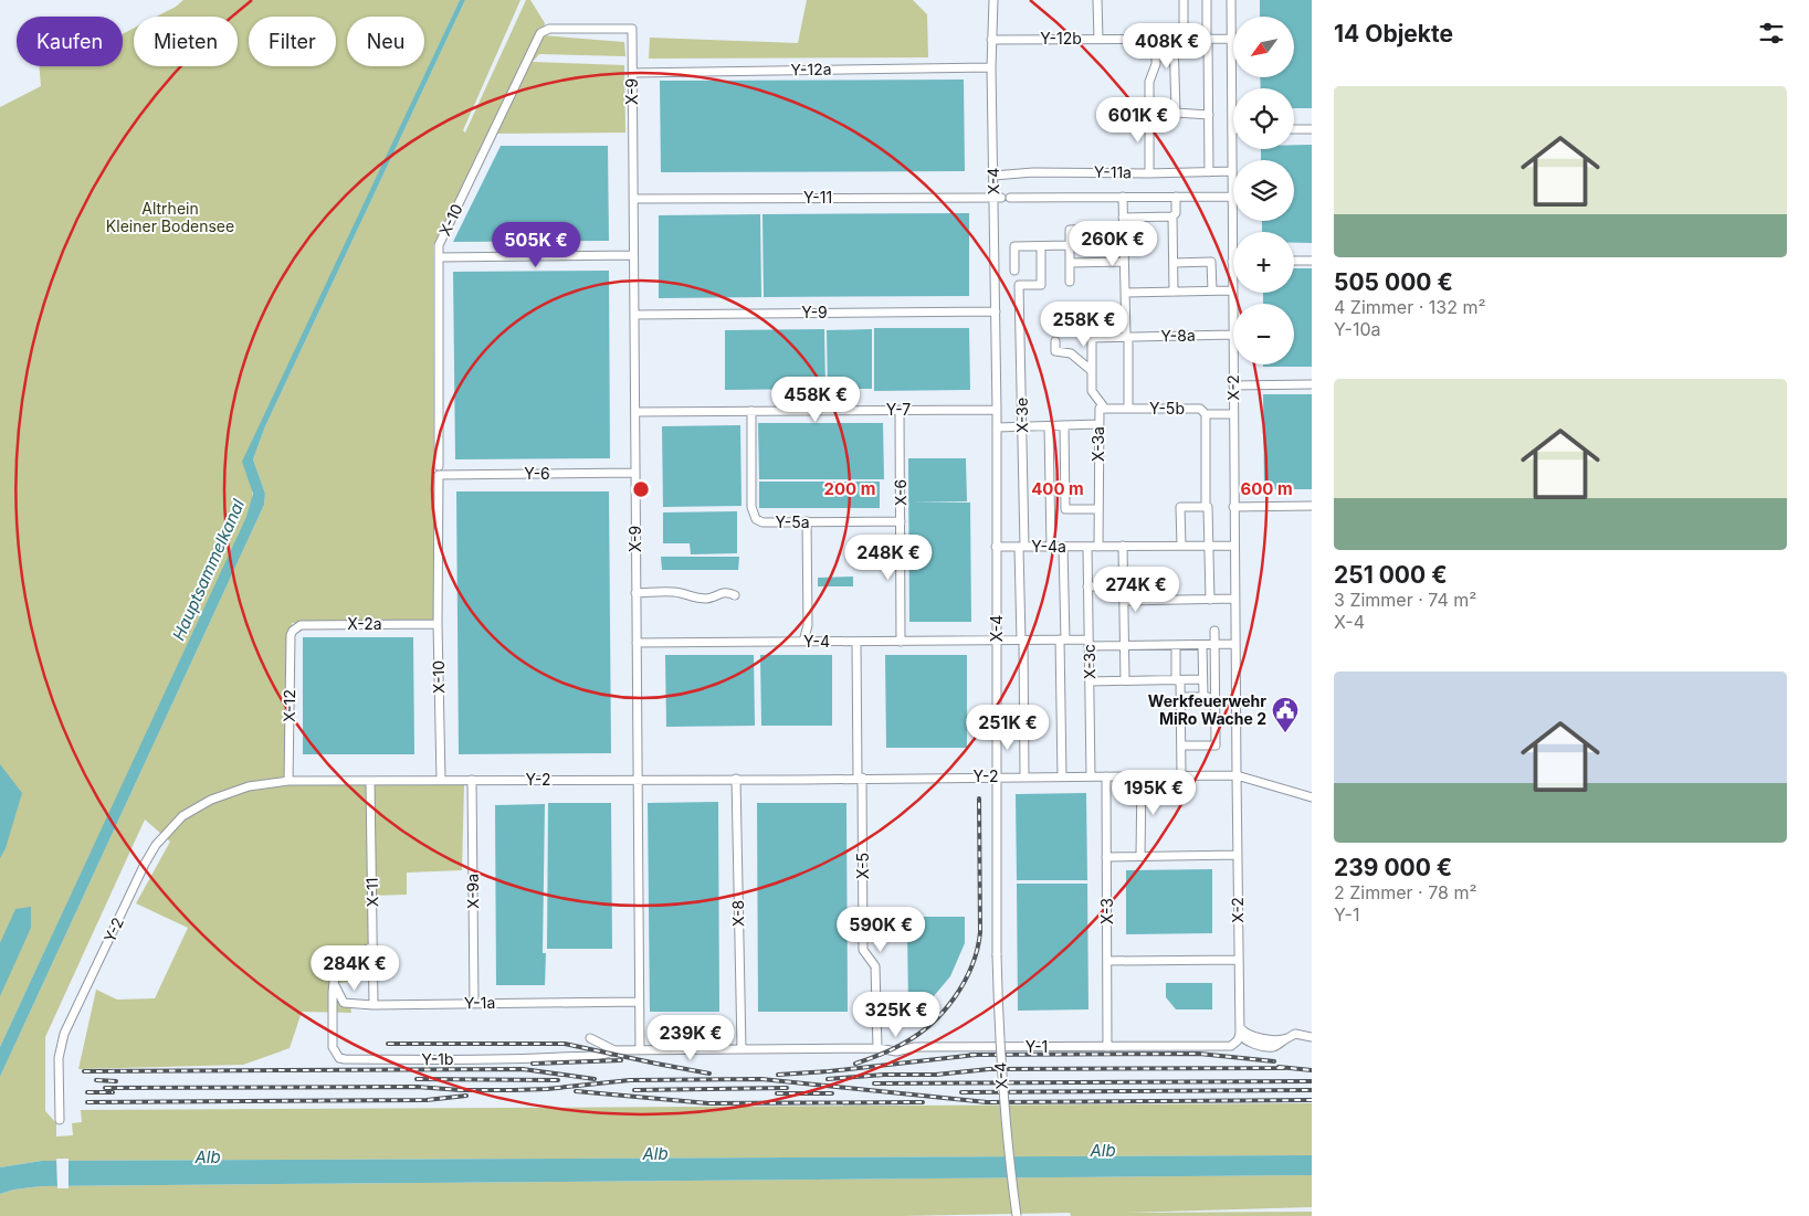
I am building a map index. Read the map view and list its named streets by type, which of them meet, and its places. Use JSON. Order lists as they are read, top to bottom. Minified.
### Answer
{"streets":{"street":["Y-12b","Y-12a","X-9","Y-11a","X-4","Y-11","X-10","Y-9","Y-8a","X-2","Y-5b","Y-7","X-3e","X-3a","Y-6","X-6","Y-5a","Y-4a","X-2a","Y-4","X-3c","X-12","Y-2","X-5","X-9a","X-11","X-3","X-8","Y-1a","Y-1","Y-1b"]},"crossings":[["Y-12b","X-4"],["Y-12b","X-2"],["Y-12a","X-9"],["Y-12a","X-4"],["X-9","Y-11"],["X-9","X-10"],["X-9","Y-9"],["X-9","Y-7"],["X-9","Y-6"],["X-9","Y-4"],["X-9","Y-2"],["X-9","Y-1a"],["X-9","Y-1"],["X-9","Y-1b"],["Y-11a","X-4"],["Y-11a","X-2"],["X-4","Y-11"],["X-4","Y-9"],["X-4","Y-7"],["X-4","Y-4a"],["X-4","Y-4"],["X-4","Y-2"],["Y-11","X-2"],["X-10","Y-6"],["X-10","X-2a"],["X-10","Y-2"],["Y-8a","X-2"],["X-2","Y-5b"],["X-2","Y-4a"],["X-2","Y-2"],["X-2","Y-1"],["Y-5b","X-3a"],["Y-7","X-6"],["Y-7","Y-5a"],["X-3e","Y-4a"],["X-3e","Y-2"],["X-3a","Y-4a"],["X-6","Y-5a"],["X-6","Y-4"],["Y-4a","X-3c"],["X-2a","X-12"],["Y-4","X-5"],["X-3c","Y-2"],["X-12","Y-2"],["Y-2","X-5"],["Y-2","X-9a"],["Y-2","X-11"],["Y-2","X-3"],["Y-2","X-8"],["X-5","Y-1"],["X-9a","Y-1a"],["X-11","Y-1a"],["X-3","Y-1"],["X-8","Y-1"],["Y-1a","Y-1b"],["Y-1","Y-1b"]],"water":["Hauptsammelkanal","Alb"],"parks":["Altrhein Kleiner Bodensee"],"places":{"public building":["Werkfeuerwehr MiRo Wache 2"]},"north":"bottom left","page":{"heading":"14 Objekte","map_buttons":["+","−"],"chip":["Kaufen","Mieten","Filter","Neu"],"price":["408K €","601K €","260K €","505K €","258K €","458K €","248K €","274K €","251K €","195K €","590K €","284K €","325K €","239K €"],"list":[{"name":"505 000 €","note":"4 Zimmer · 132 m² · Y-10a"},{"name":"251 000 €","note":"3 Zimmer · 74 m² · X-4"},{"name":"239 000 €","note":"2 Zimmer · 78 m² · Y-1"}]},"rings":["200 m","400 m","600 m"]}
